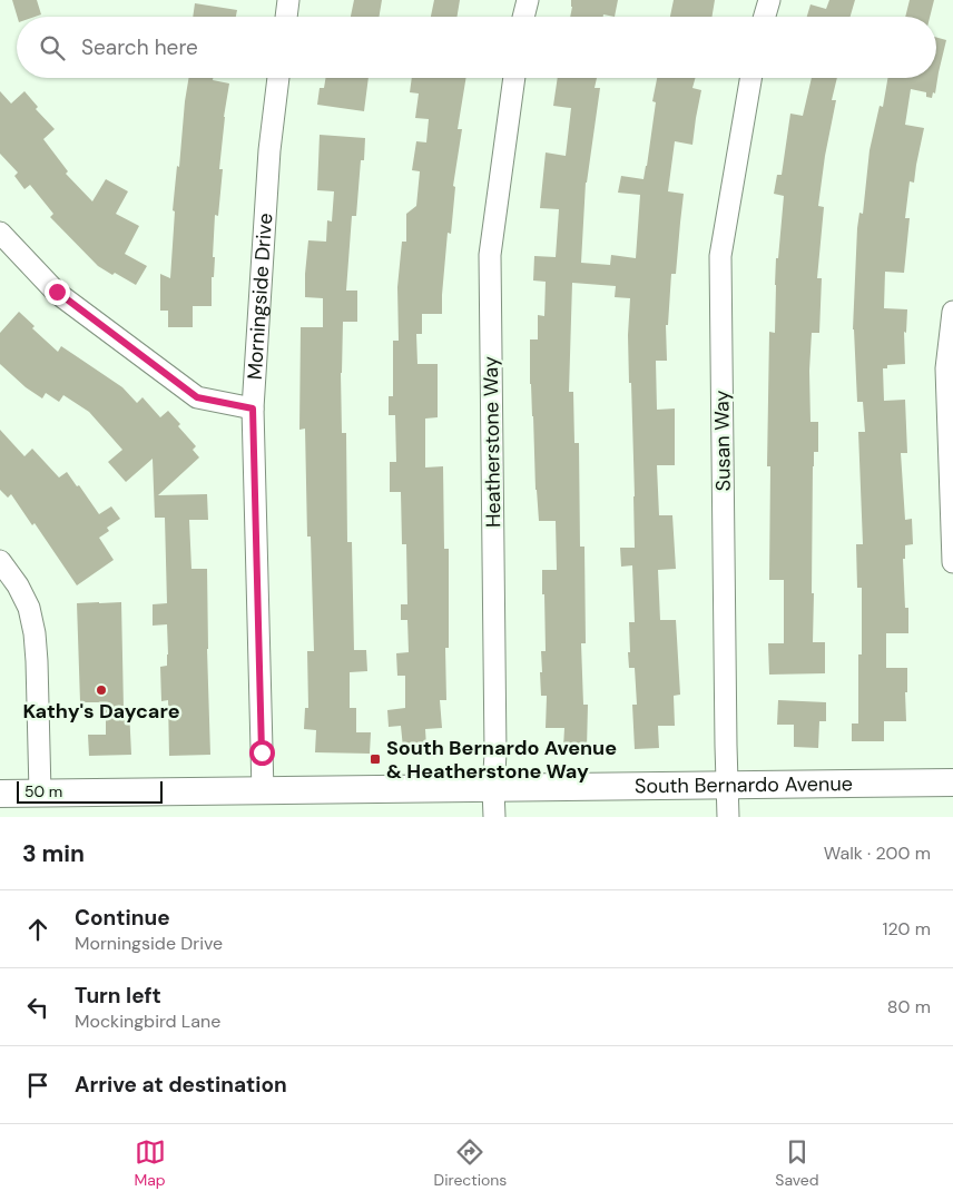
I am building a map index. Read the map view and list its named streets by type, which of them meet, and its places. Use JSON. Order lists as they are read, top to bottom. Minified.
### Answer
{"streets":{"street":["Morningside Drive","Susan Way","Heatherstone Way","South Bernardo Avenue"]},"crossings":[["Morningside Drive","South Bernardo Avenue"],["Susan Way","South Bernardo Avenue"],["Heatherstone Way","South Bernardo Avenue"]],"places":{"other":["Kathy's Daycare"],"transit":["South Bernardo Avenue & Heatherstone Way"]},"scale_bar":"50 m","page":{"search":"Search here","scale":"50 m","heading":["3 min","Walk · 200 m"],"list":[["Continue","Morningside Drive","120 m"],["Turn left","Mockingbird Lane","80 m"],"Arrive at destination"],"nav":["Map","Directions","Saved"]}}
